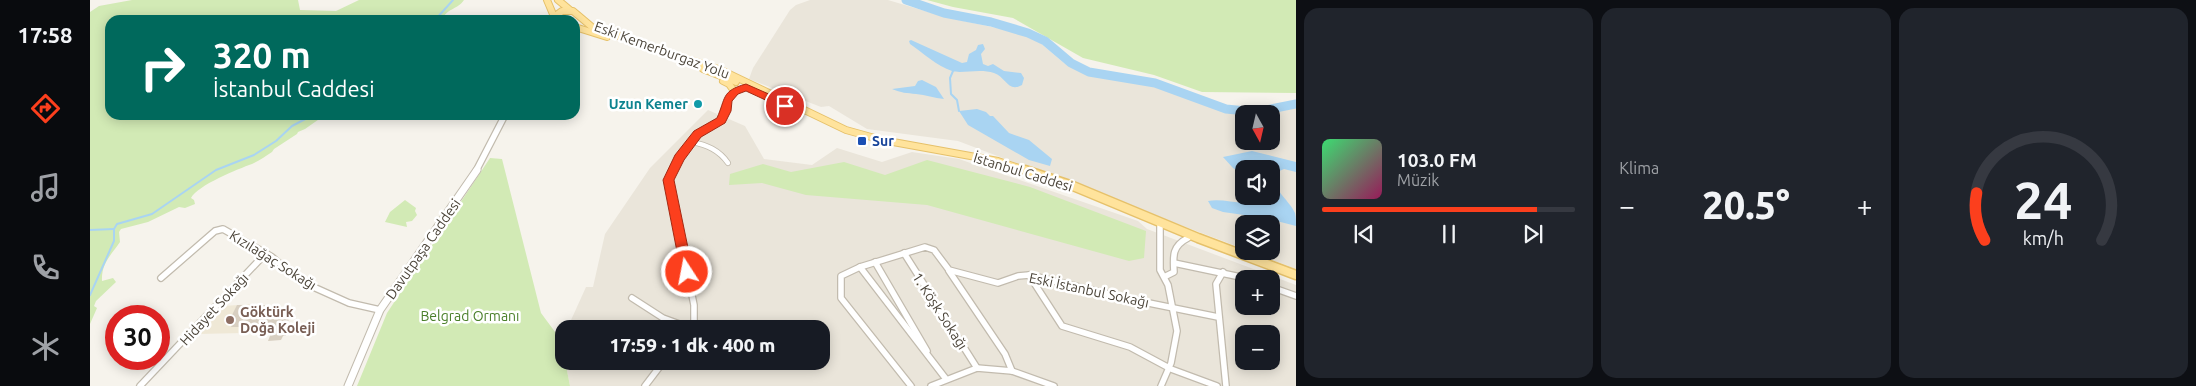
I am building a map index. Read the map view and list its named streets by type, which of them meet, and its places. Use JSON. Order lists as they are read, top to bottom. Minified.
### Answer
{"streets":{"main road":["Eski Kemerburgaz Yolu","İstanbul Caddesi"],"street":["Davutpaşa Caddesi","Kızılağaç Sokağı","Eski İstanbul Sokağı","Hidayet Sokağı","1. Köşk Sokağı"]},"crossings":[["Eski Kemerburgaz Yolu","İstanbul Caddesi"],["Davutpaşa Caddesi","Kızılağaç Sokağı"],["Kızılağaç Sokağı","Hidayet Sokağı"]],"parks":["Belgrad Ormanı"],"places":{"other":["Uzun Kemer","Göktürk Doğa Koleji"],"transit":["Sur"]},"north":"bottom","page":{"tabs":"17:58","tile":"Klima","turn":["320 m","İstanbul Caddesi"],"map_buttons":["+","−"],"song":["103.0 FM","Müzik"],"heat":["−","20.5°","+"],"limit":"30","trip":"17:59 · 1 dk · 400 m","gauge":["24","km/h"]}}
